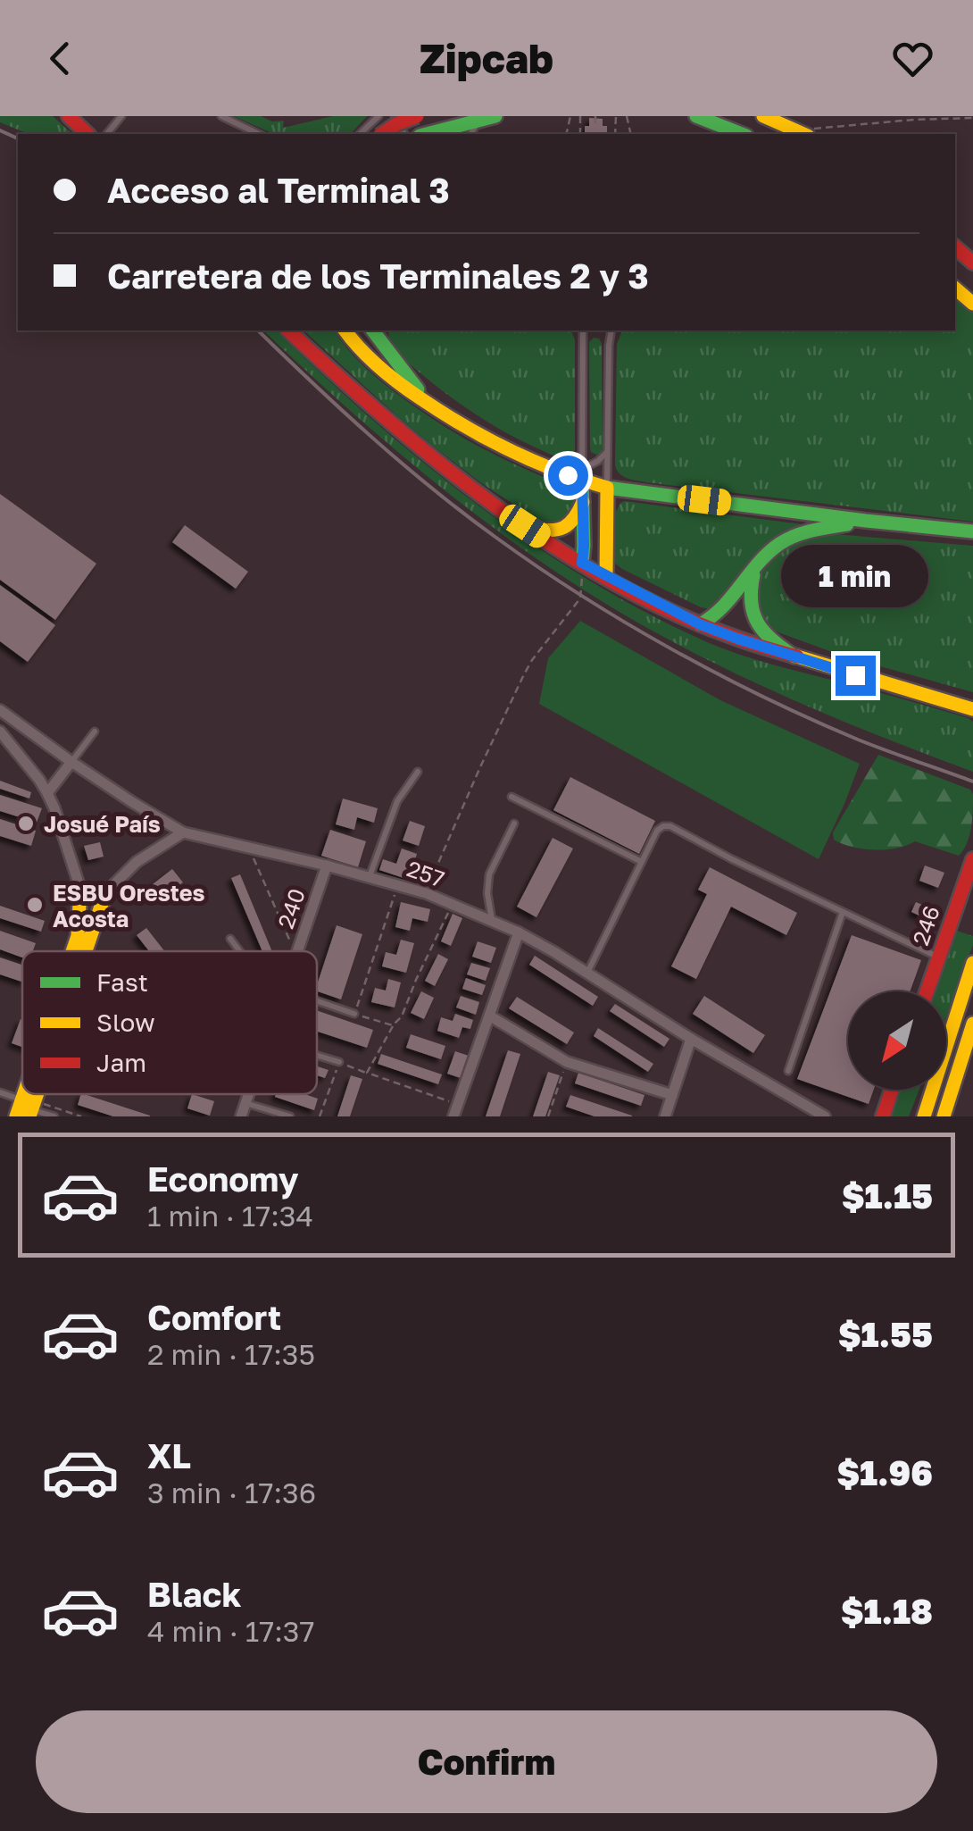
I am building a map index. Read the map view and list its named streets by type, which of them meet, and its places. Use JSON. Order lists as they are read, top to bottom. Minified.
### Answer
{"streets":{"main road":["246"],"street":["257","240"]},"crossings":[["257","240"]],"places":["Josué País","ESBU Orestes Acosta"],"legend":["Fast","Slow","Jam"],"north":"bottom left","page":{"header":"Zipcab","banner":["Acceso al Terminal 3","Carretera de los Terminales 2 y 3"],"bubble":"1 min","list":[{"name":"Economy","note":"1 min · 17:34","value":"$1.15"},{"name":"Comfort","note":"2 min · 17:35","value":"$1.55"},{"name":"XL","note":"3 min · 17:36","value":"$1.96"},{"name":"Black","note":"4 min · 17:37","value":"$1.18"}],"buttons":"Confirm"}}
